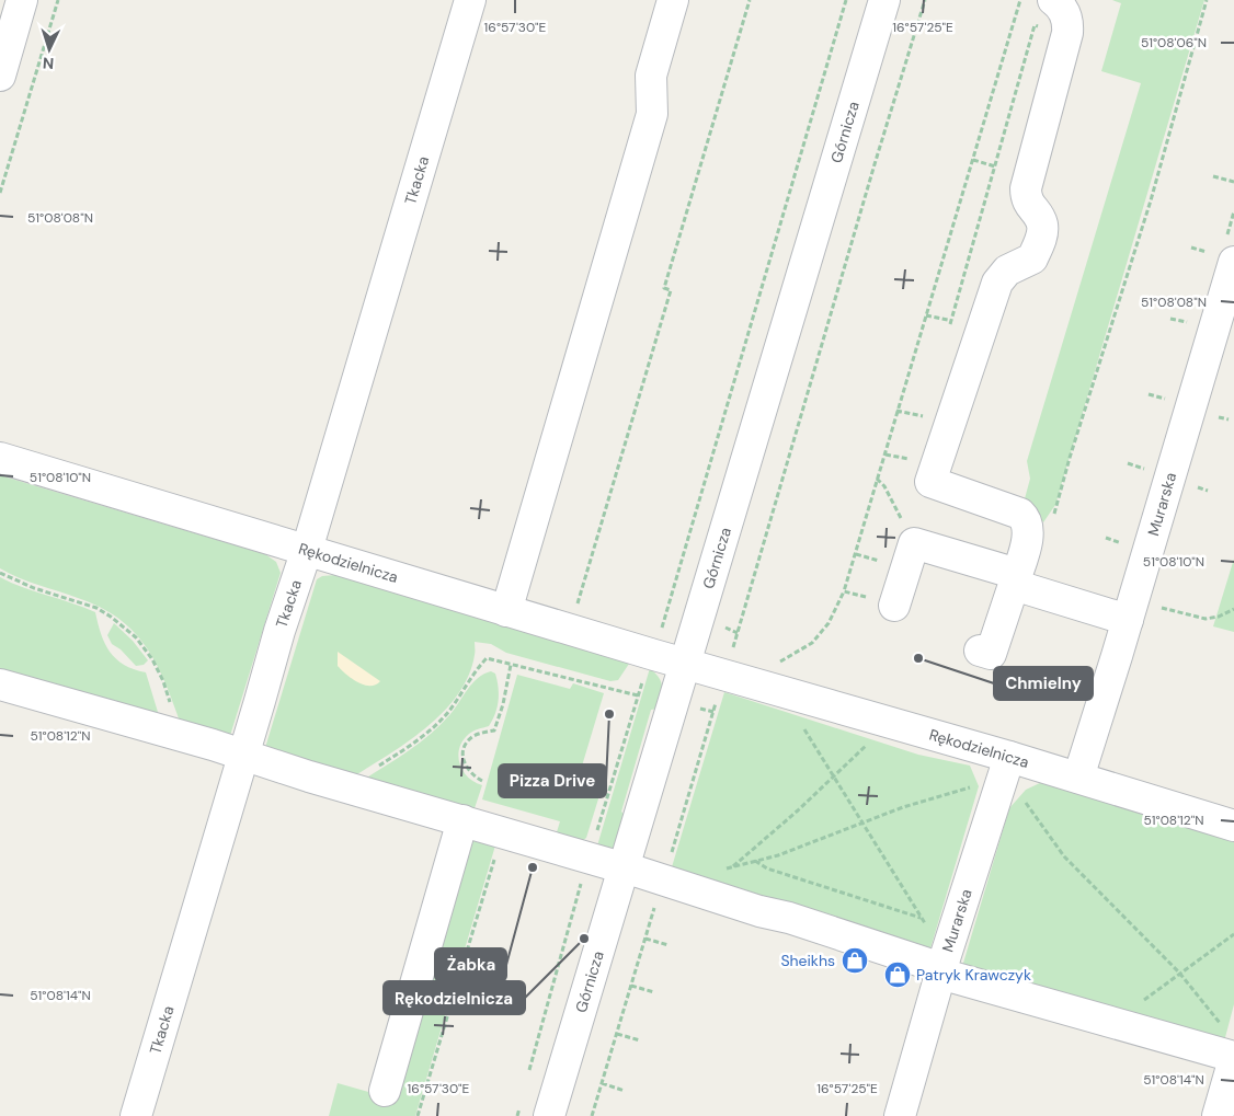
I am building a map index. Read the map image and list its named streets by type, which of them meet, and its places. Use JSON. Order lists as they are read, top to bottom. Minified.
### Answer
{"streets":{"street":["Górnicza","Tkacka","Murarska","Rękodzielnicza"]},"crossings":[["Górnicza","Rękodzielnicza"],["Tkacka","Rękodzielnicza"],["Murarska","Rękodzielnicza"]],"places":{"other":["Chmielny","Pizza Drive","Żabka","Rękodzielnicza"],"shop":["Sheikhs","Patryk Krawczyk"]},"north":"bottom","coordinates":["16°57'30\"E","16°57'25\"E","51°08'06\"N","51°08'08\"N","51°08'10\"N","51°08'12\"N","51°08'14\"N"]}
